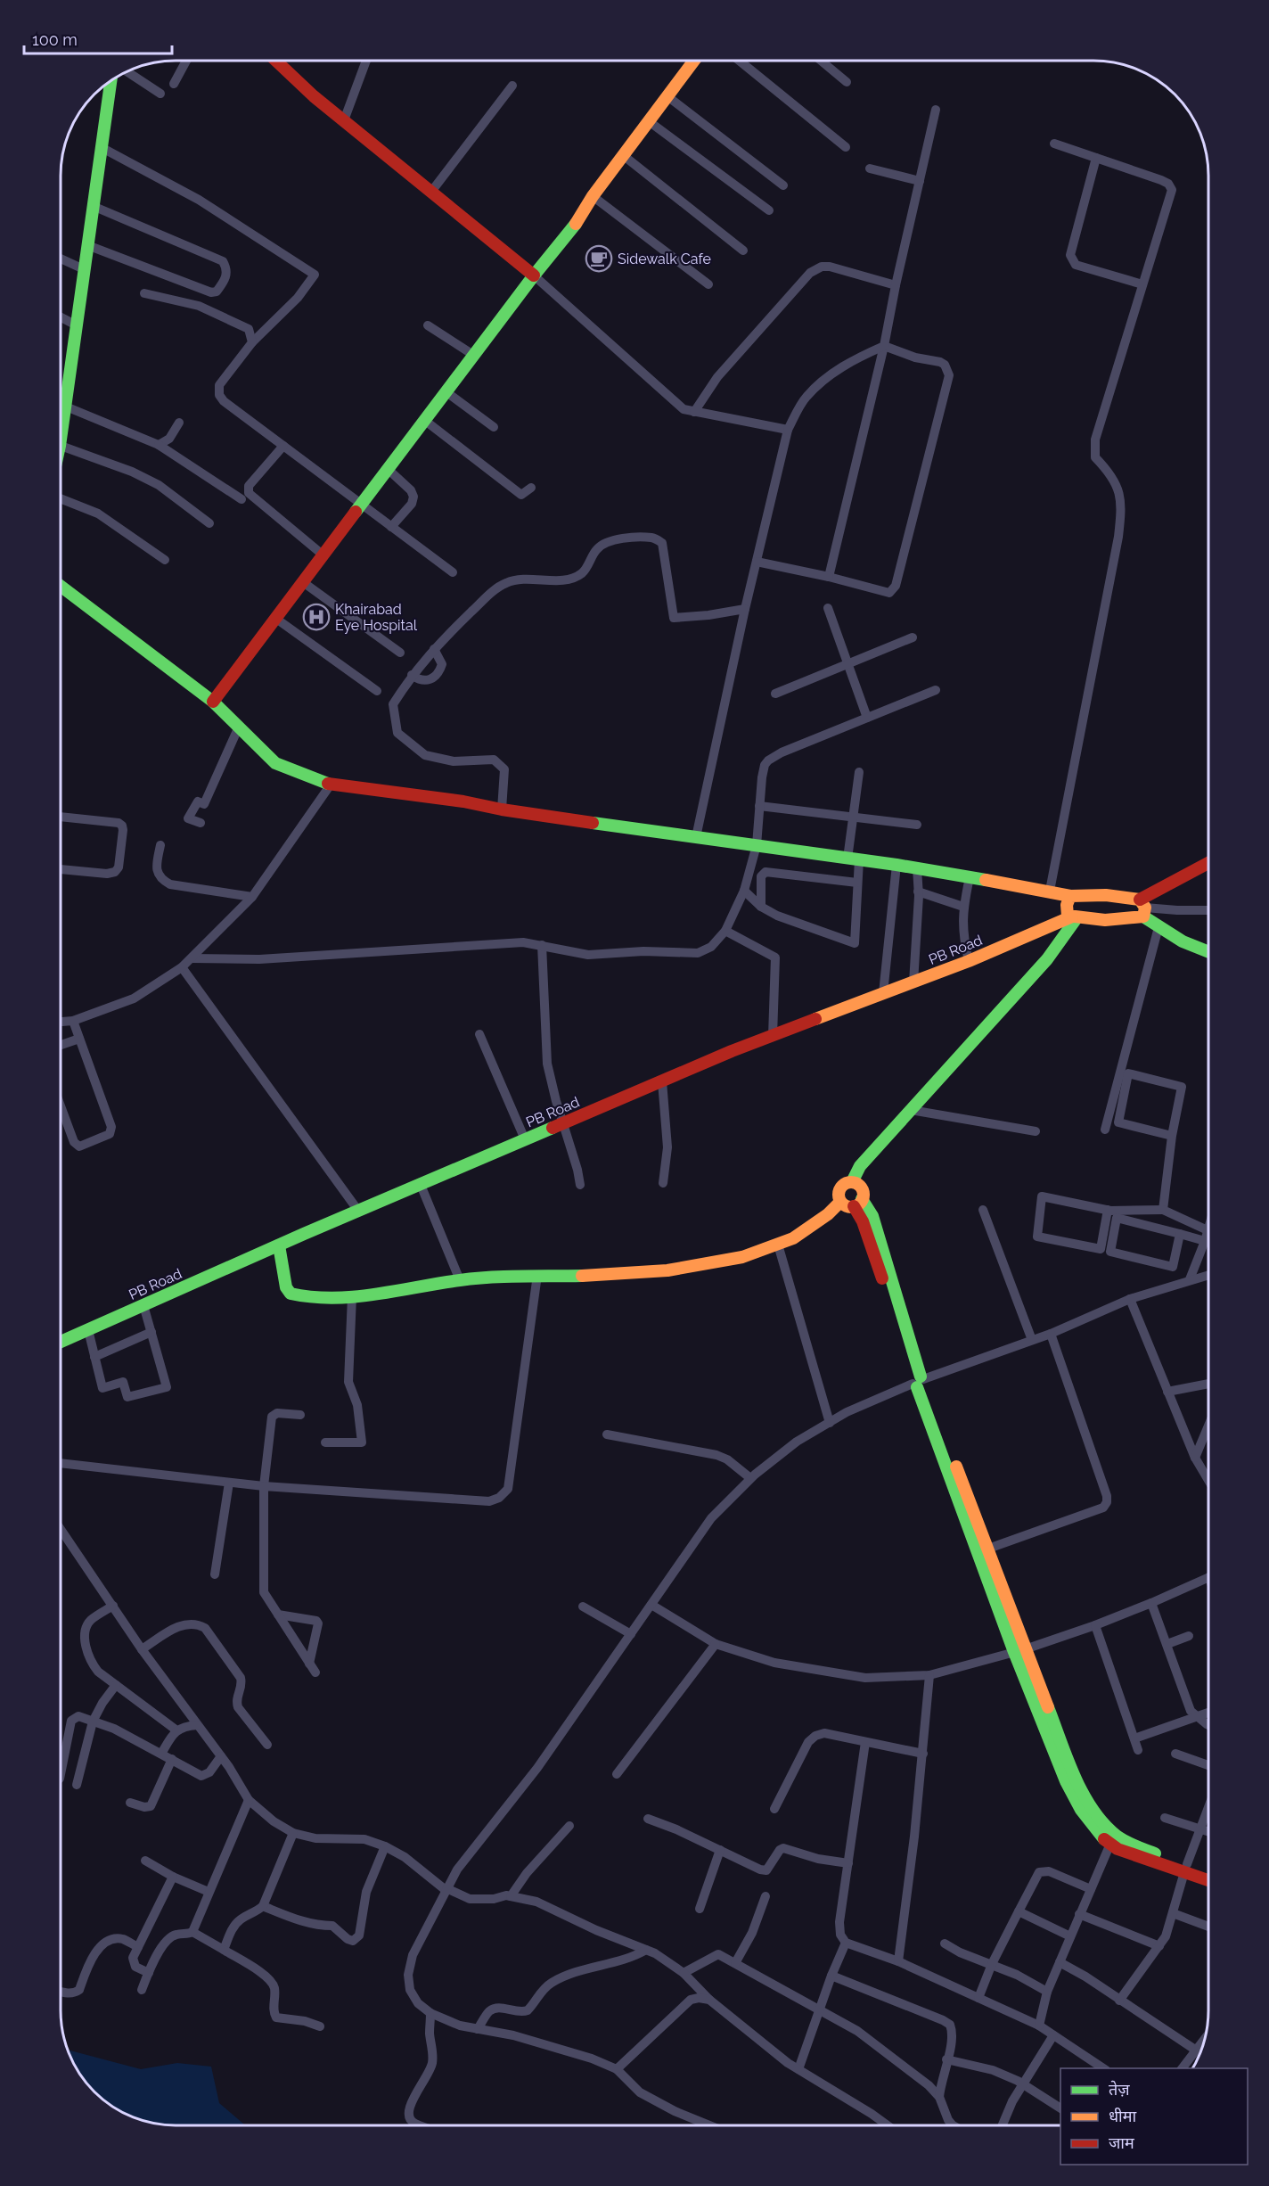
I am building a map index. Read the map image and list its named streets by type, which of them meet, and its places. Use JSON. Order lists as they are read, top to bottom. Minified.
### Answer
{"streets":{"street":["PB Road"]},"places":{"cafe":["Sidewalk Cafe"],"hospital":["Khairabad Eye Hospital"]},"legend":["तेज़","धीमा","जाम"],"scale_bar":"100 m"}
